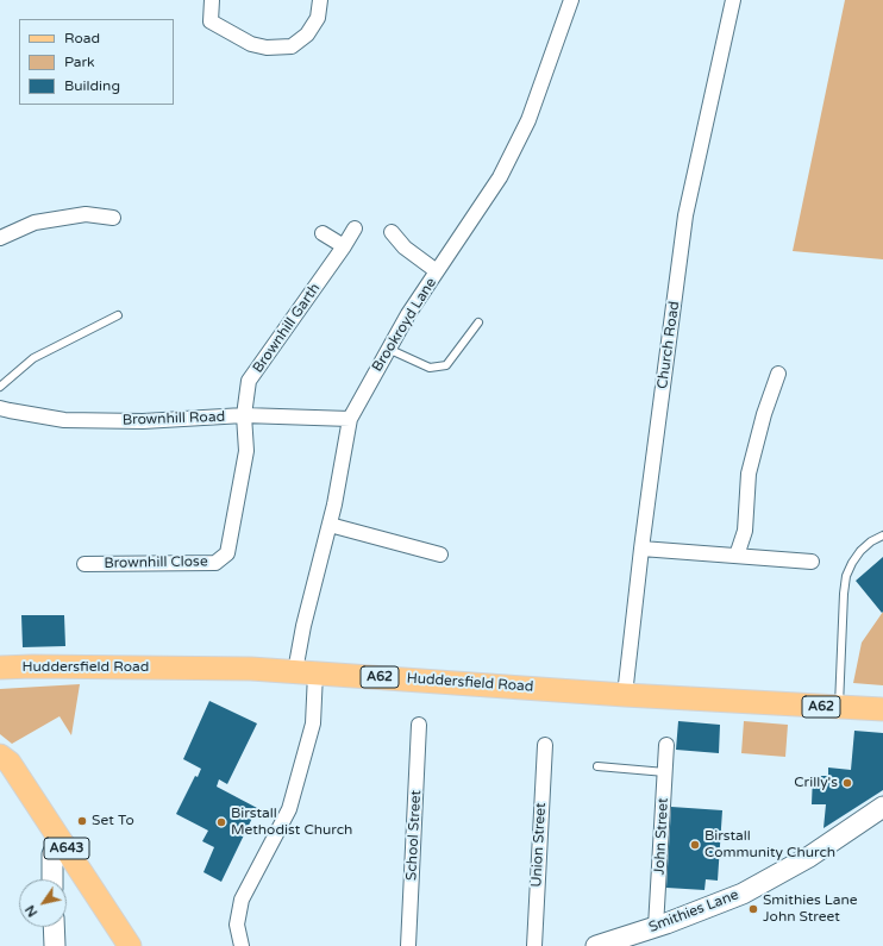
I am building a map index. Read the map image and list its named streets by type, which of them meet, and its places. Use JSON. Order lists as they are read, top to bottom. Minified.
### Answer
{"streets":{"main road":["Huddersfield Road","A62","A643"],"street":["Brookroyd Lane","Brownhill Garth","Church Road","Brownhill Road","Brownhill Close","School Street","John Street","Union Street","Smithies Lane"]},"crossings":[["Brookroyd Lane","Brownhill Road"],["Brookroyd Lane","Huddersfield Road"],["Brownhill Garth","Brownhill Road"],["Brownhill Garth","Brownhill Close"],["Church Road","Huddersfield Road"],["Brownhill Road","Brownhill Close"],["John Street","Smithies Lane"]],"places":["Crilly's","Set To","Birstall Methodist Church","Birstall Community Church","Smithies Lane John Street"],"legend":["Road","Park","Building"],"north":"bottom left"}
